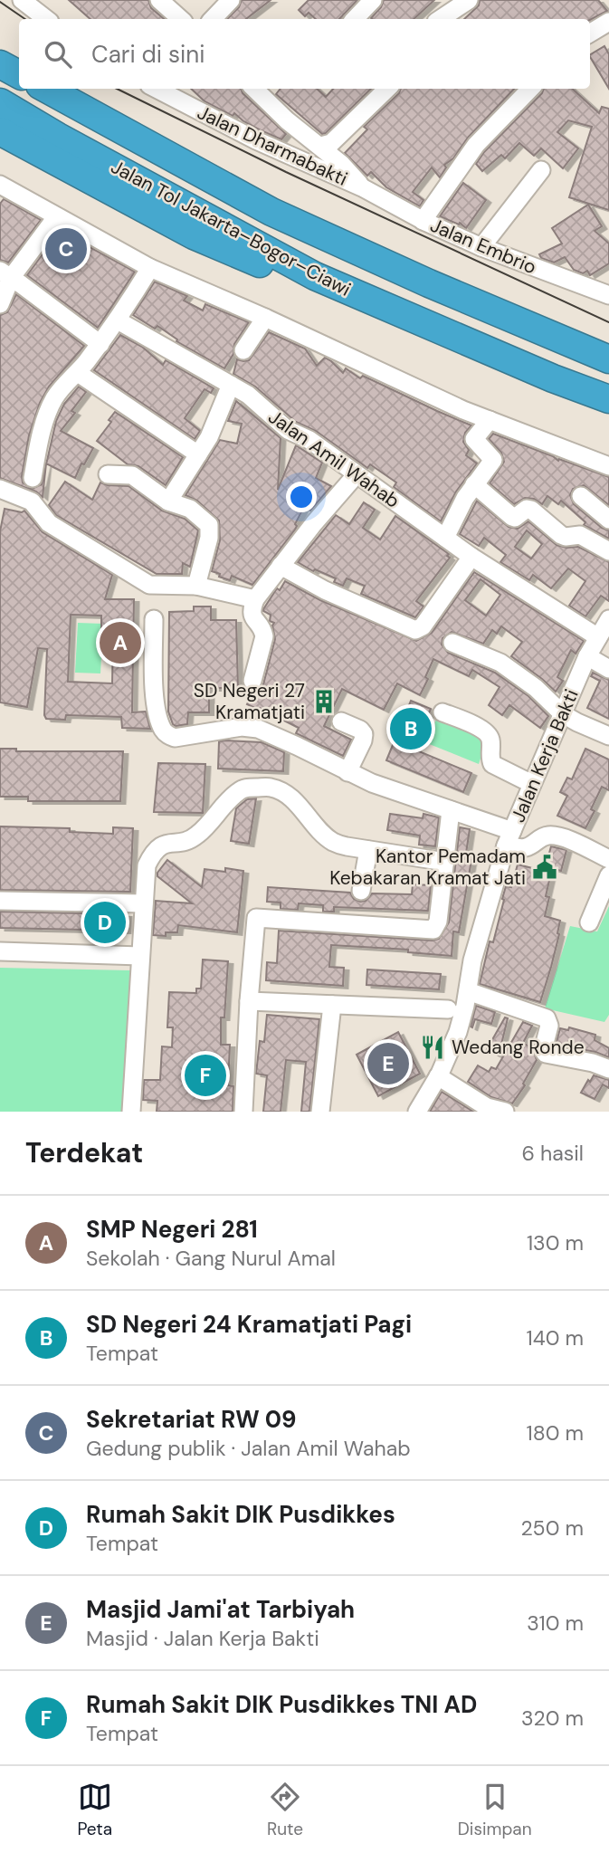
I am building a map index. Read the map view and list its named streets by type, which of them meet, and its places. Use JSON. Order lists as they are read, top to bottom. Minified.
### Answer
{"streets":{"highway":["Jalan Tol Jakarta–Bogor–Ciawi"],"street":["Jalan Dharmabakti","Jalan Embrio","Jalan Amil Wahab","Jalan Kerja Bakti"]},"crossings":[["Jalan Dharmabakti","Jalan Embrio"],["Jalan Amil Wahab","Jalan Kerja Bakti"]],"places":{"building":["SD Negeri 27 Kramatjati"],"public building":["Kantor Pemadam Kebakaran Kramat Jati"],"restaurant":["Wedang Ronde"]},"page":{"search":"Cari di sini","pins":["C","A","B","D","E","F"],"heading":["Terdekat","6 hasil"],"list":[{"mark":"A","name":"SMP Negeri 281","note":"Sekolah · Gang Nurul Amal","value":"130 m"},{"mark":"B","name":"SD Negeri 24 Kramatjati Pagi","note":"Tempat","value":"140 m"},{"mark":"C","name":"Sekretariat RW 09","note":"Gedung publik · Jalan Amil Wahab","value":"180 m"},{"mark":"D","name":"Rumah Sakit DIK Pusdikkes","note":"Tempat","value":"250 m"},{"mark":"E","name":"Masjid Jami'at Tarbiyah","note":"Masjid · Jalan Kerja Bakti","value":"310 m"},{"mark":"F","name":"Rumah Sakit DIK Pusdikkes TNI AD","note":"Tempat","value":"320 m"}],"nav":["Peta","Rute","Disimpan"]}}
